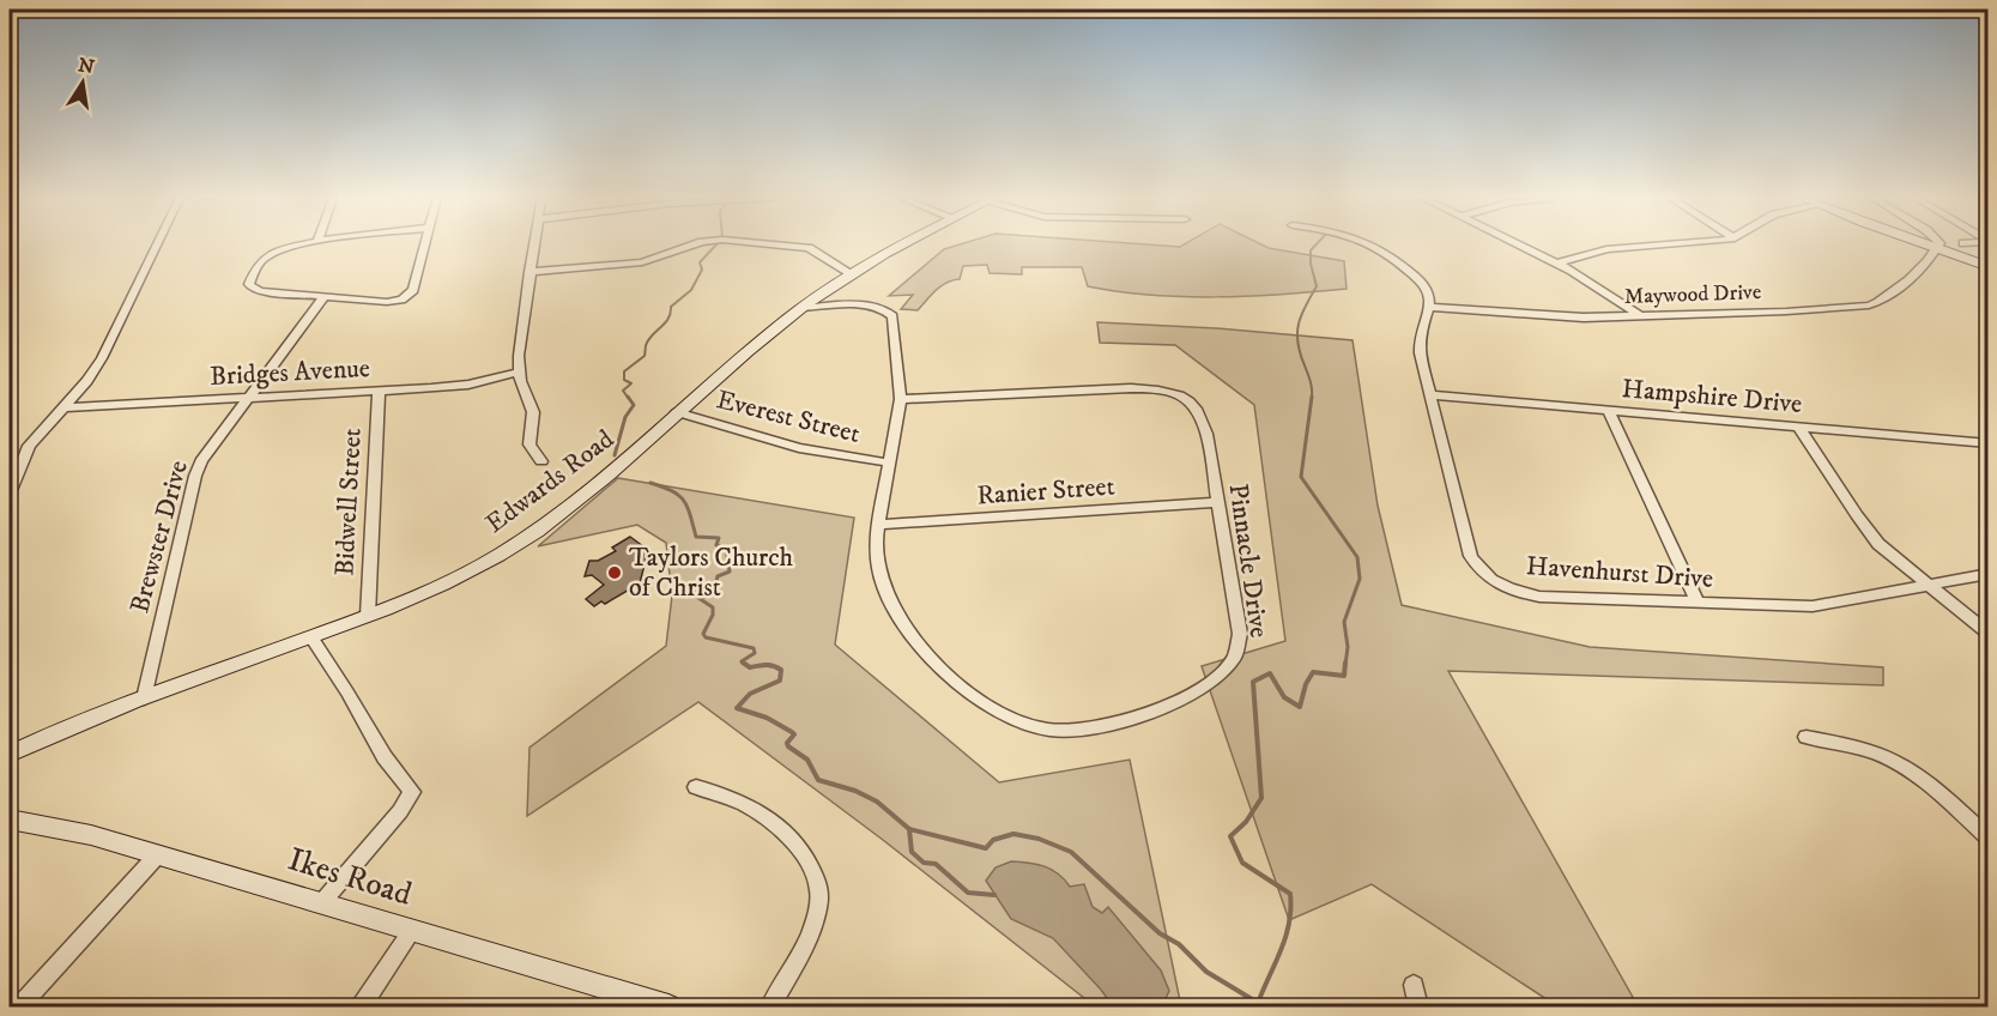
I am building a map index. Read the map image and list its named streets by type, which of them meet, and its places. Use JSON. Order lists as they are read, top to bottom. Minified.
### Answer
{"streets":{"main road":["Edwards Road","Ikes Road"],"street":["Maywood Drive","Bridges Avenue","Hampshire Drive","Everest Street","Ranier Street","Bidwell Street","Brewster Drive","Pinnacle Drive","Havenhurst Drive"]},"crossings":[["Maywood Drive","Havenhurst Drive"],["Bridges Avenue","Bidwell Street"],["Bridges Avenue","Brewster Drive"],["Hampshire Drive","Havenhurst Drive"],["Everest Street","Edwards Road"],["Everest Street","Pinnacle Drive"],["Edwards Road","Bidwell Street"],["Edwards Road","Brewster Drive"],["Edwards Road","Pinnacle Drive"],["Ranier Street","Pinnacle Drive"]],"places":["Taylors Church of Christ"],"north":"top"}
